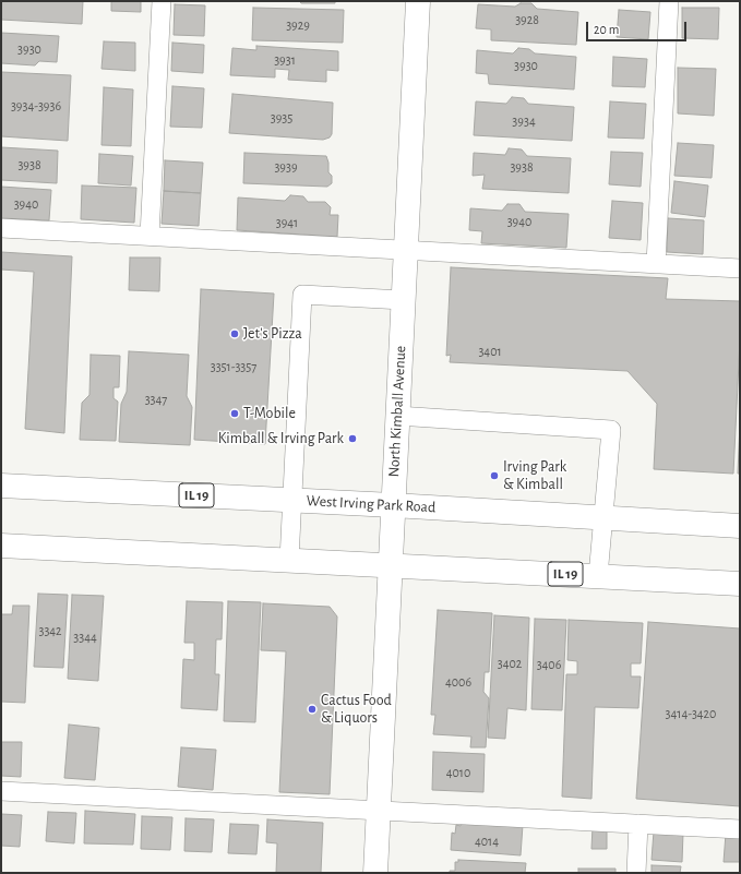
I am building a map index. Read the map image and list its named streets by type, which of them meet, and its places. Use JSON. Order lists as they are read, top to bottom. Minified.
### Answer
{"streets":{"main road":["North Kimball Avenue","IL 19","West Irving Park Road"]},"crossings":[["North Kimball Avenue","IL 19"],["North Kimball Avenue","West Irving Park Road"]],"places":["Jet's Pizza","T-Mobile","Kimball & Irving Park","Irving Park & Kimball","Cactus Food & Liquors"],"house_numbers":["3928","3929","3930","3931","3930","3934-3936","3935","3934","3938","3939","3938","3940","3940","3941","3401","3351-3357","3347","3342","3344","3402","3406","4006","3414-3420","4010","4014"],"scale_bar":"20 m"}
